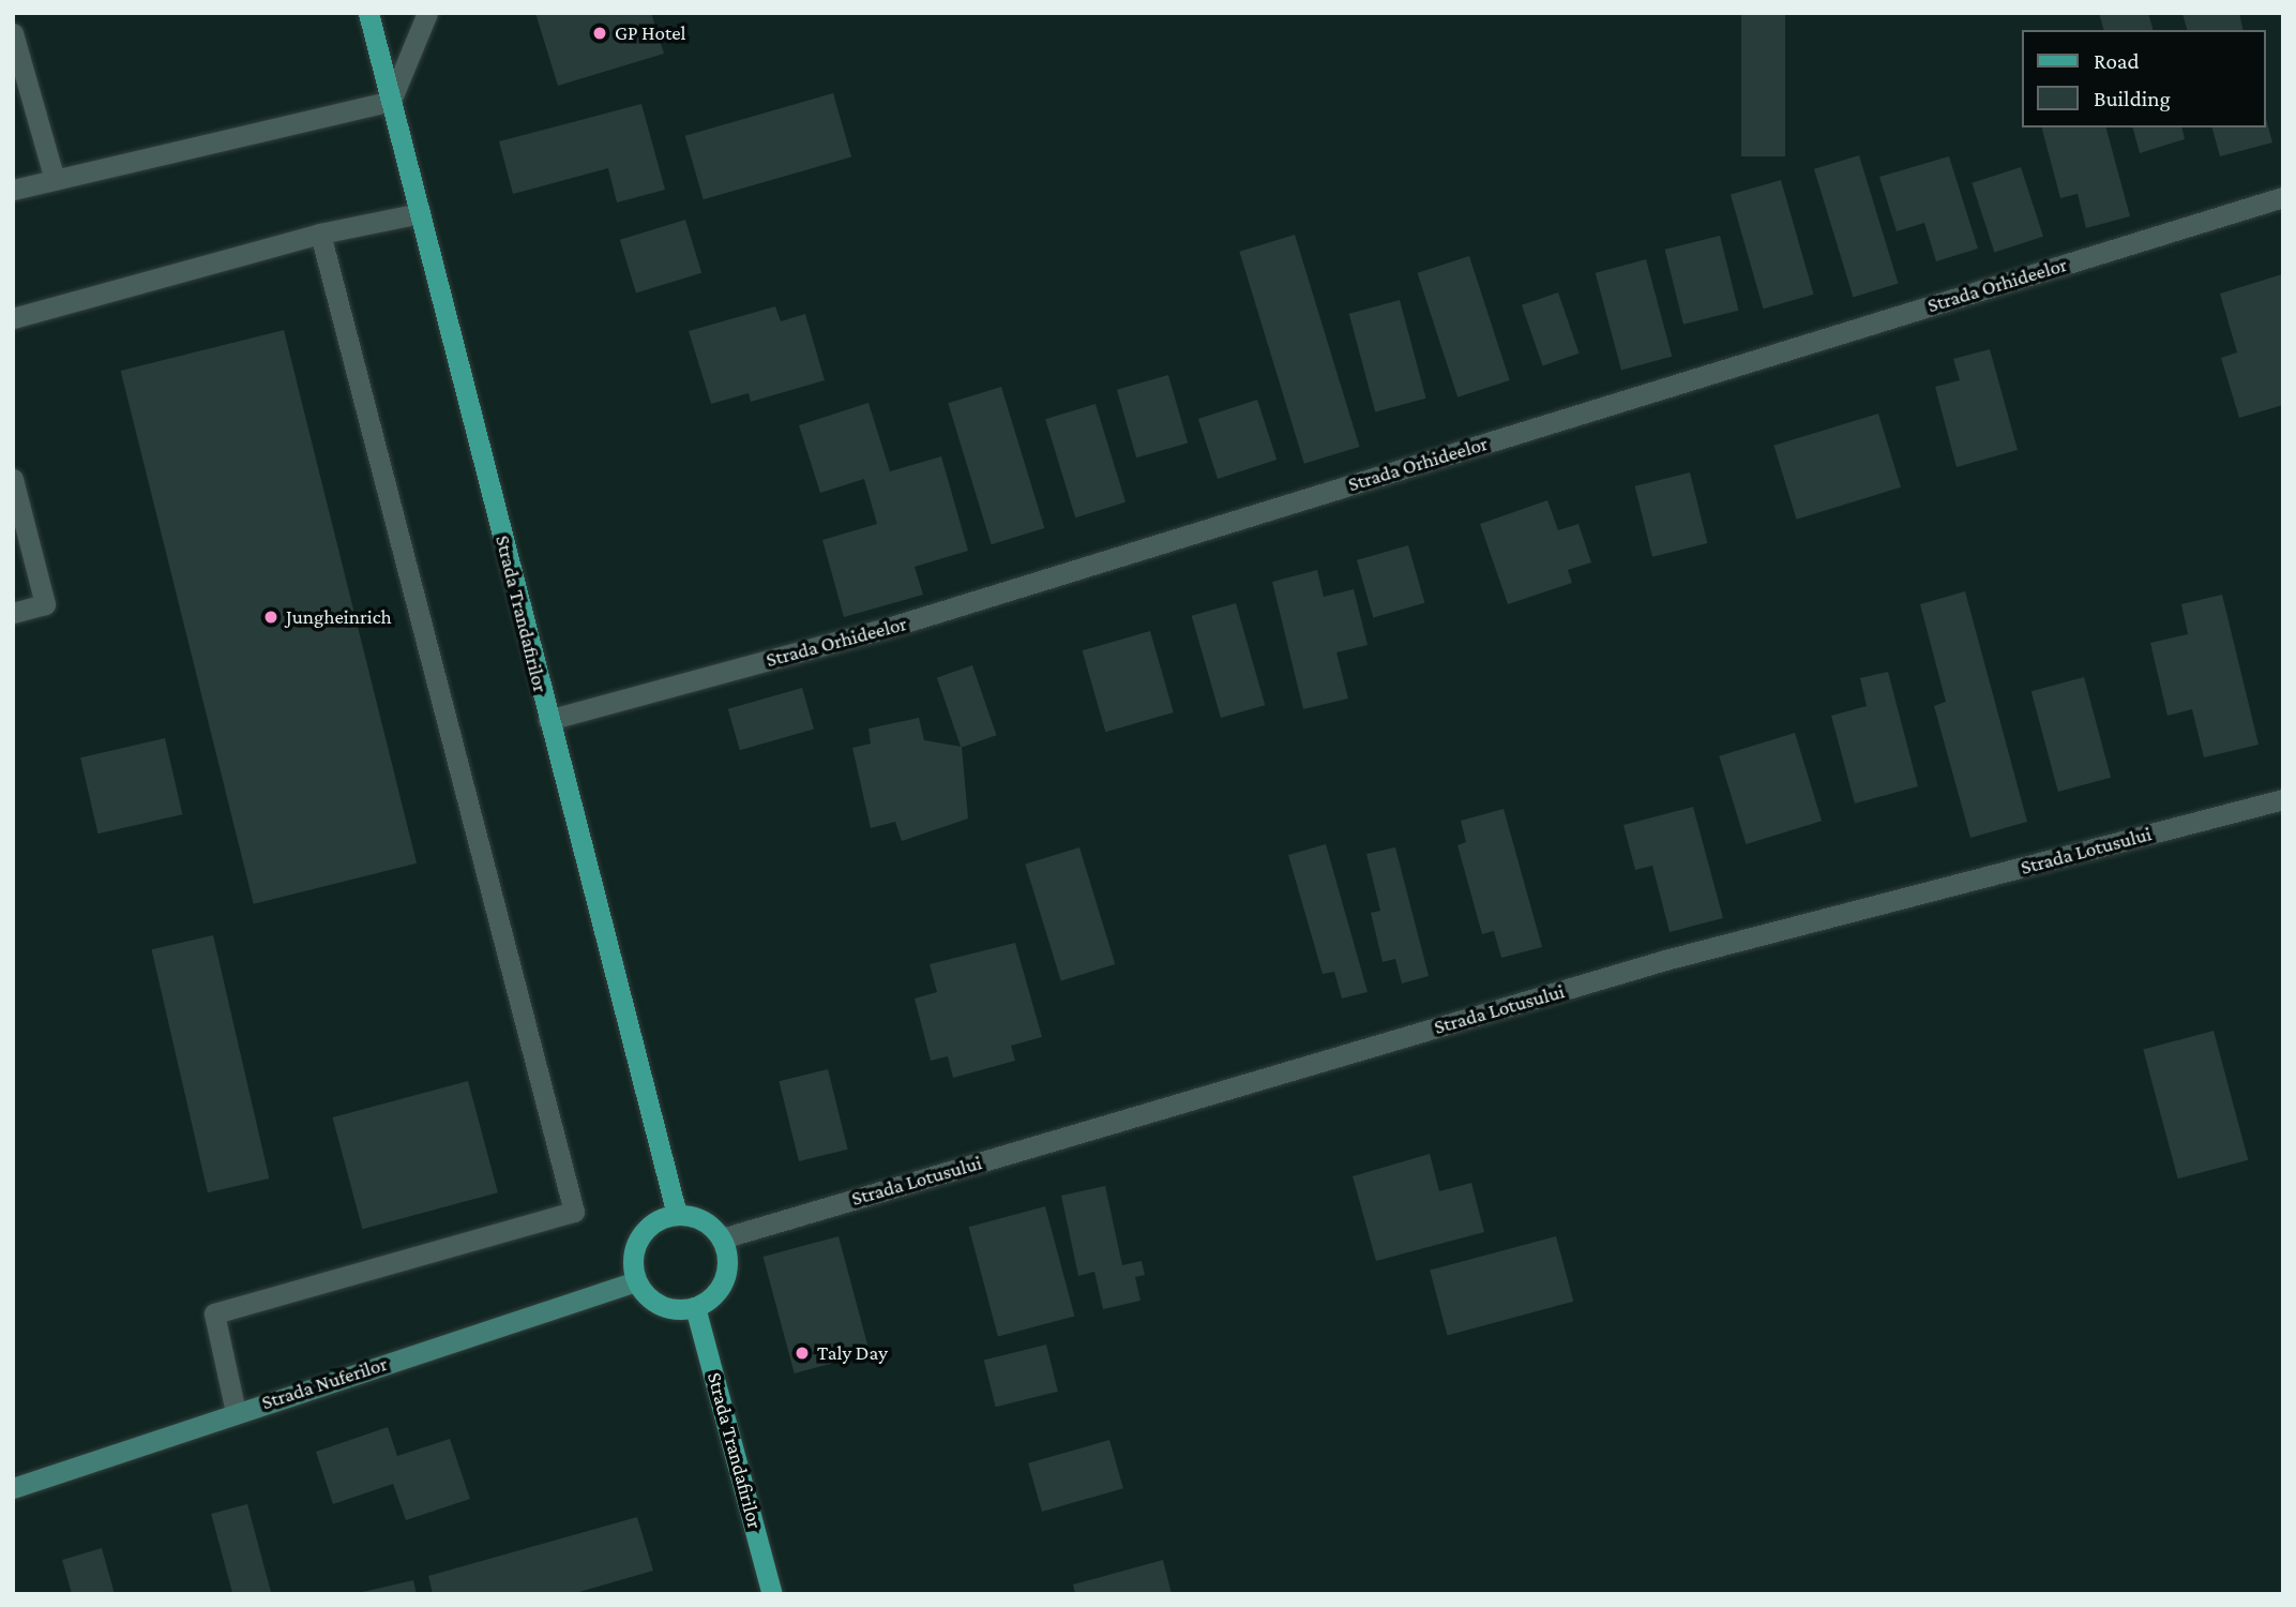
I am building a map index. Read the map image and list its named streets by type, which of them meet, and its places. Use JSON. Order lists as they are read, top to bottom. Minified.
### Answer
{"streets":{"main road":["Strada Trandafirilor","Strada Nuferilor"],"street":["Strada Orhideelor","Strada Lotusului"]},"crossings":[["Strada Orhideelor","Strada Trandafirilor"],["Strada Trandafirilor","Strada Lotusului"],["Strada Trandafirilor","Strada Nuferilor"],["Strada Lotusului","Strada Nuferilor"]],"places":["GP Hotel","Jungheinrich","Taly Day"],"legend":["Road","Building"]}
